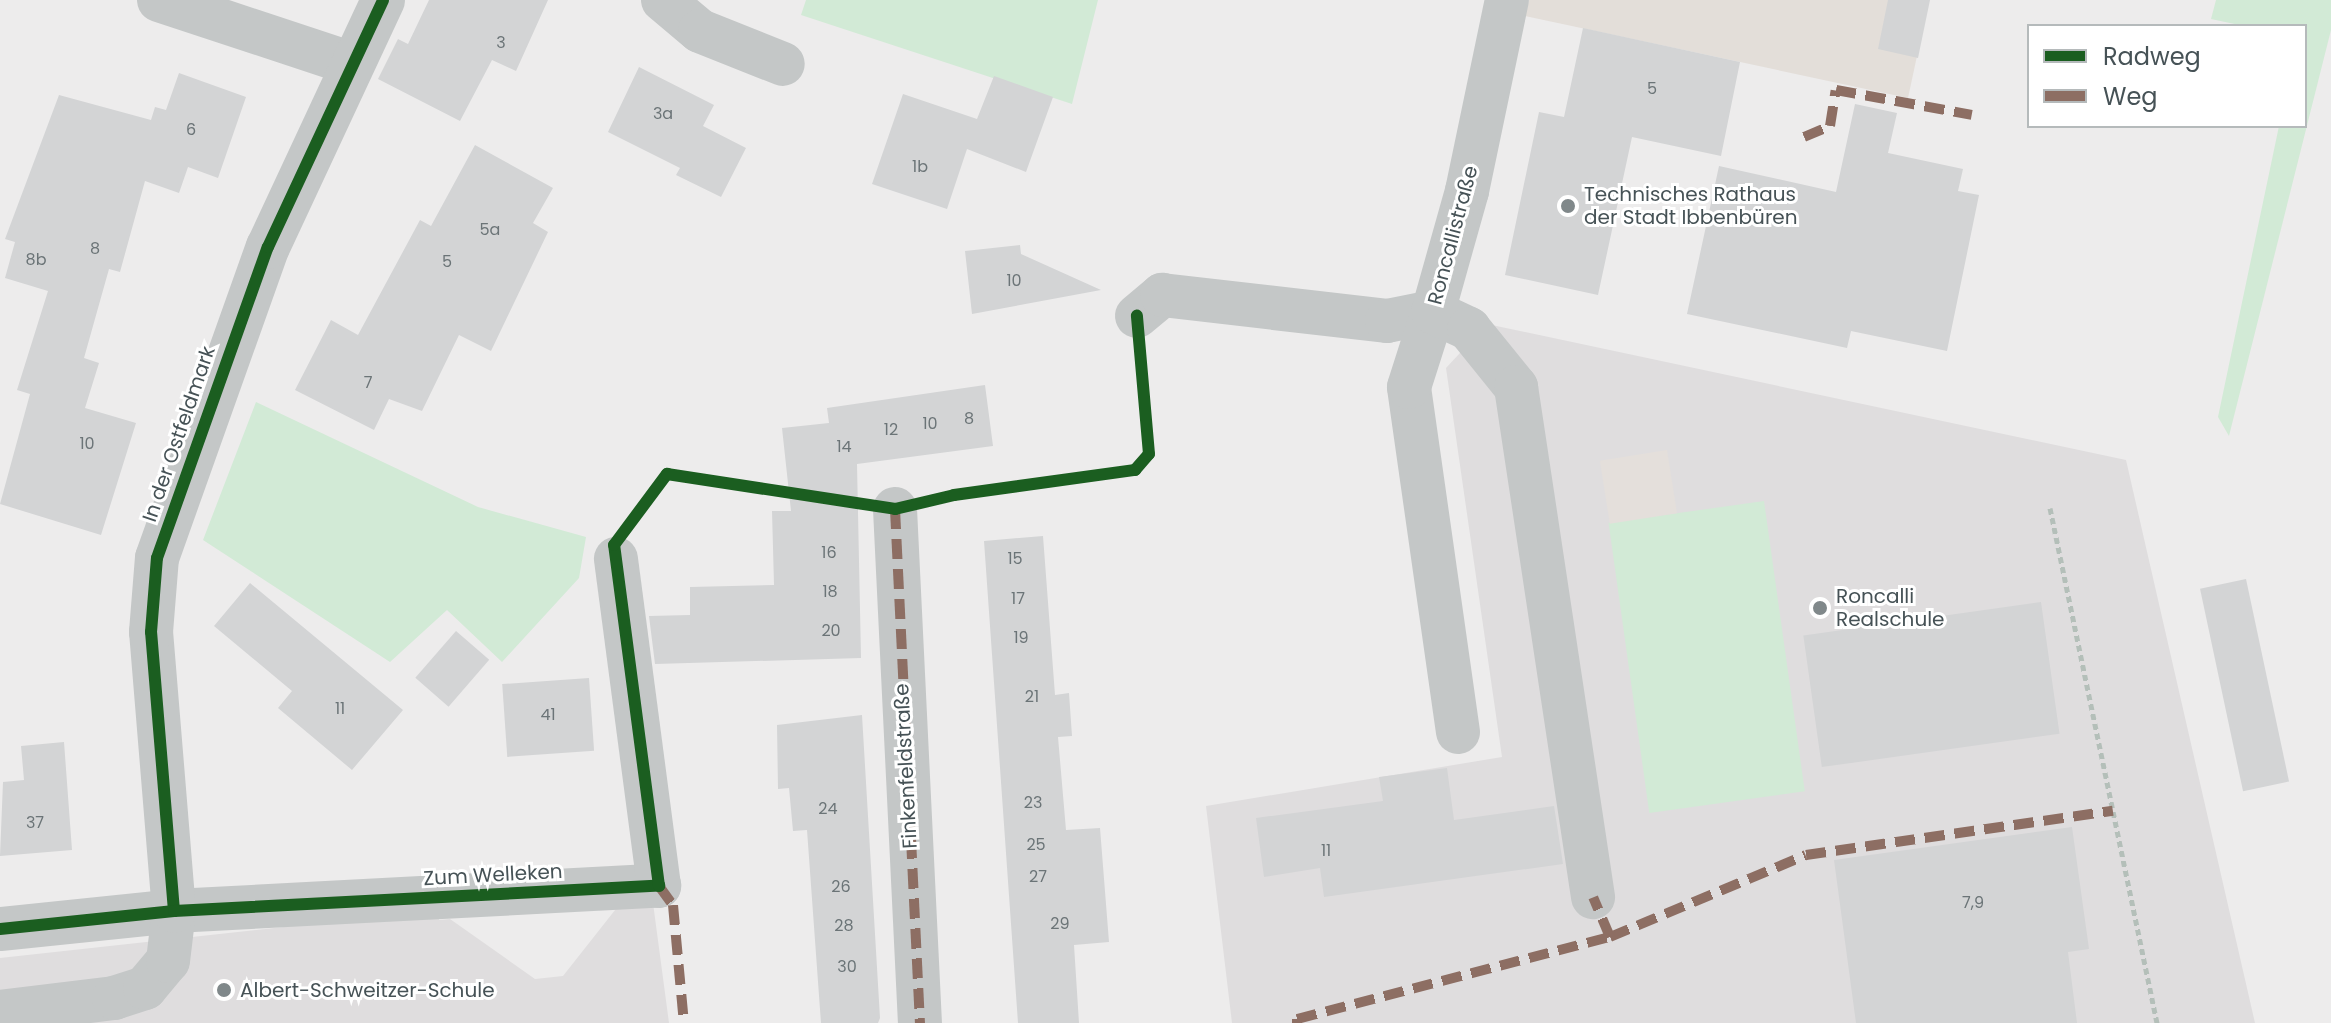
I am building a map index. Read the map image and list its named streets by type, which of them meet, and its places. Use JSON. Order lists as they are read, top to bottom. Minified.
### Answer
{"streets":{"street":["Roncallistraße","In der Ostfeldmark","Finkenfeldstraße","Zum Welleken"]},"crossings":[["In der Ostfeldmark","Zum Welleken"]],"places":["Technisches Rathaus der Stadt Ibbenbüren","Roncalli Realschule","Albert-Schweitzer-Schule"],"house_numbers":["3","5","3a","6","1b","5a","8","8b","5","10","7","8","10","12","10","14","16","15","18","17","20","19","21","11","41","23","24","37","25","11","27","26","7,9","29","28","30"],"legend":["Radweg","Weg"]}
